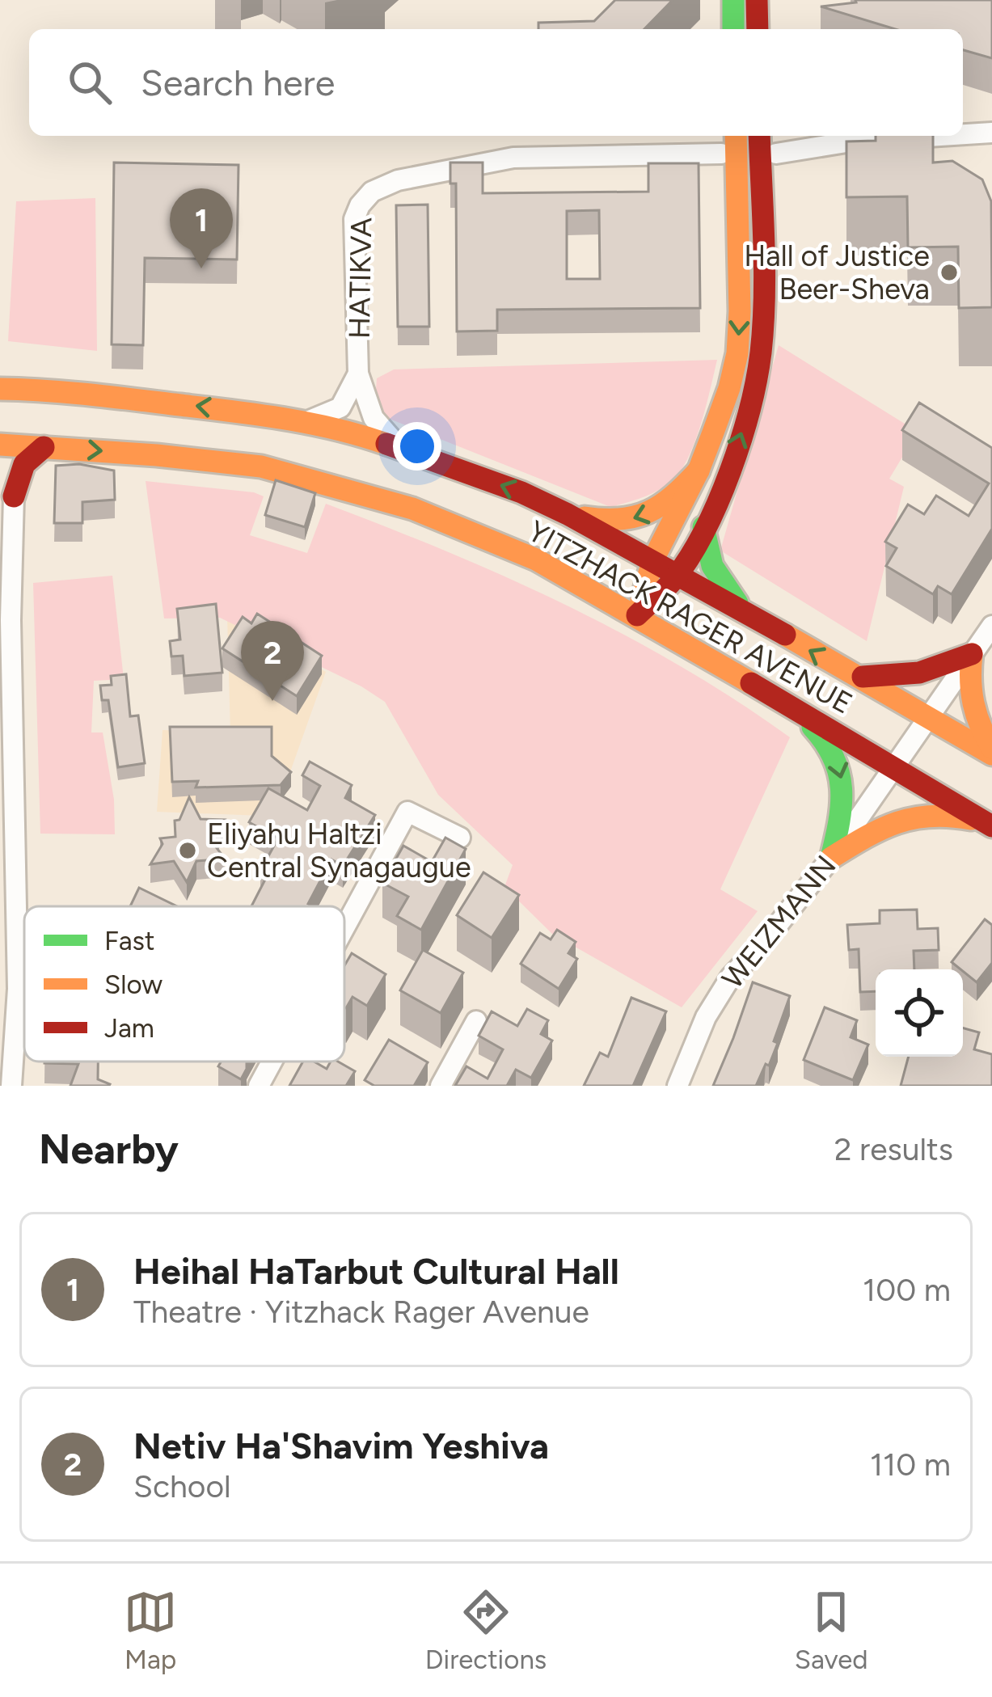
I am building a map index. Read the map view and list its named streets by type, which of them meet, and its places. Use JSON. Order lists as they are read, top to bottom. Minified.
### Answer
{"streets":{"main road":["YITZHACK RAGER AVENUE"],"street":["HATIKVA","WEIZMANN"]},"crossings":[["HATIKVA","YITZHACK RAGER AVENUE"],["YITZHACK RAGER AVENUE","WEIZMANN"]],"places":["Hall of Justice Beer-Sheva","Eliyahu Haltzi Central Synagaugue"],"legend":["Fast","Slow","Jam"],"page":{"search":"Search here","pins":["1","2"],"heading":["Nearby","2 results"],"list":[{"mark":"1","name":"Heihal HaTarbut Cultural Hall","note":"Theatre · Yitzhack Rager Avenue","value":"100 m"},{"mark":"2","name":"Netiv Ha'Shavim Yeshiva","note":"School","value":"110 m"}],"nav":["Map","Directions","Saved"]}}
